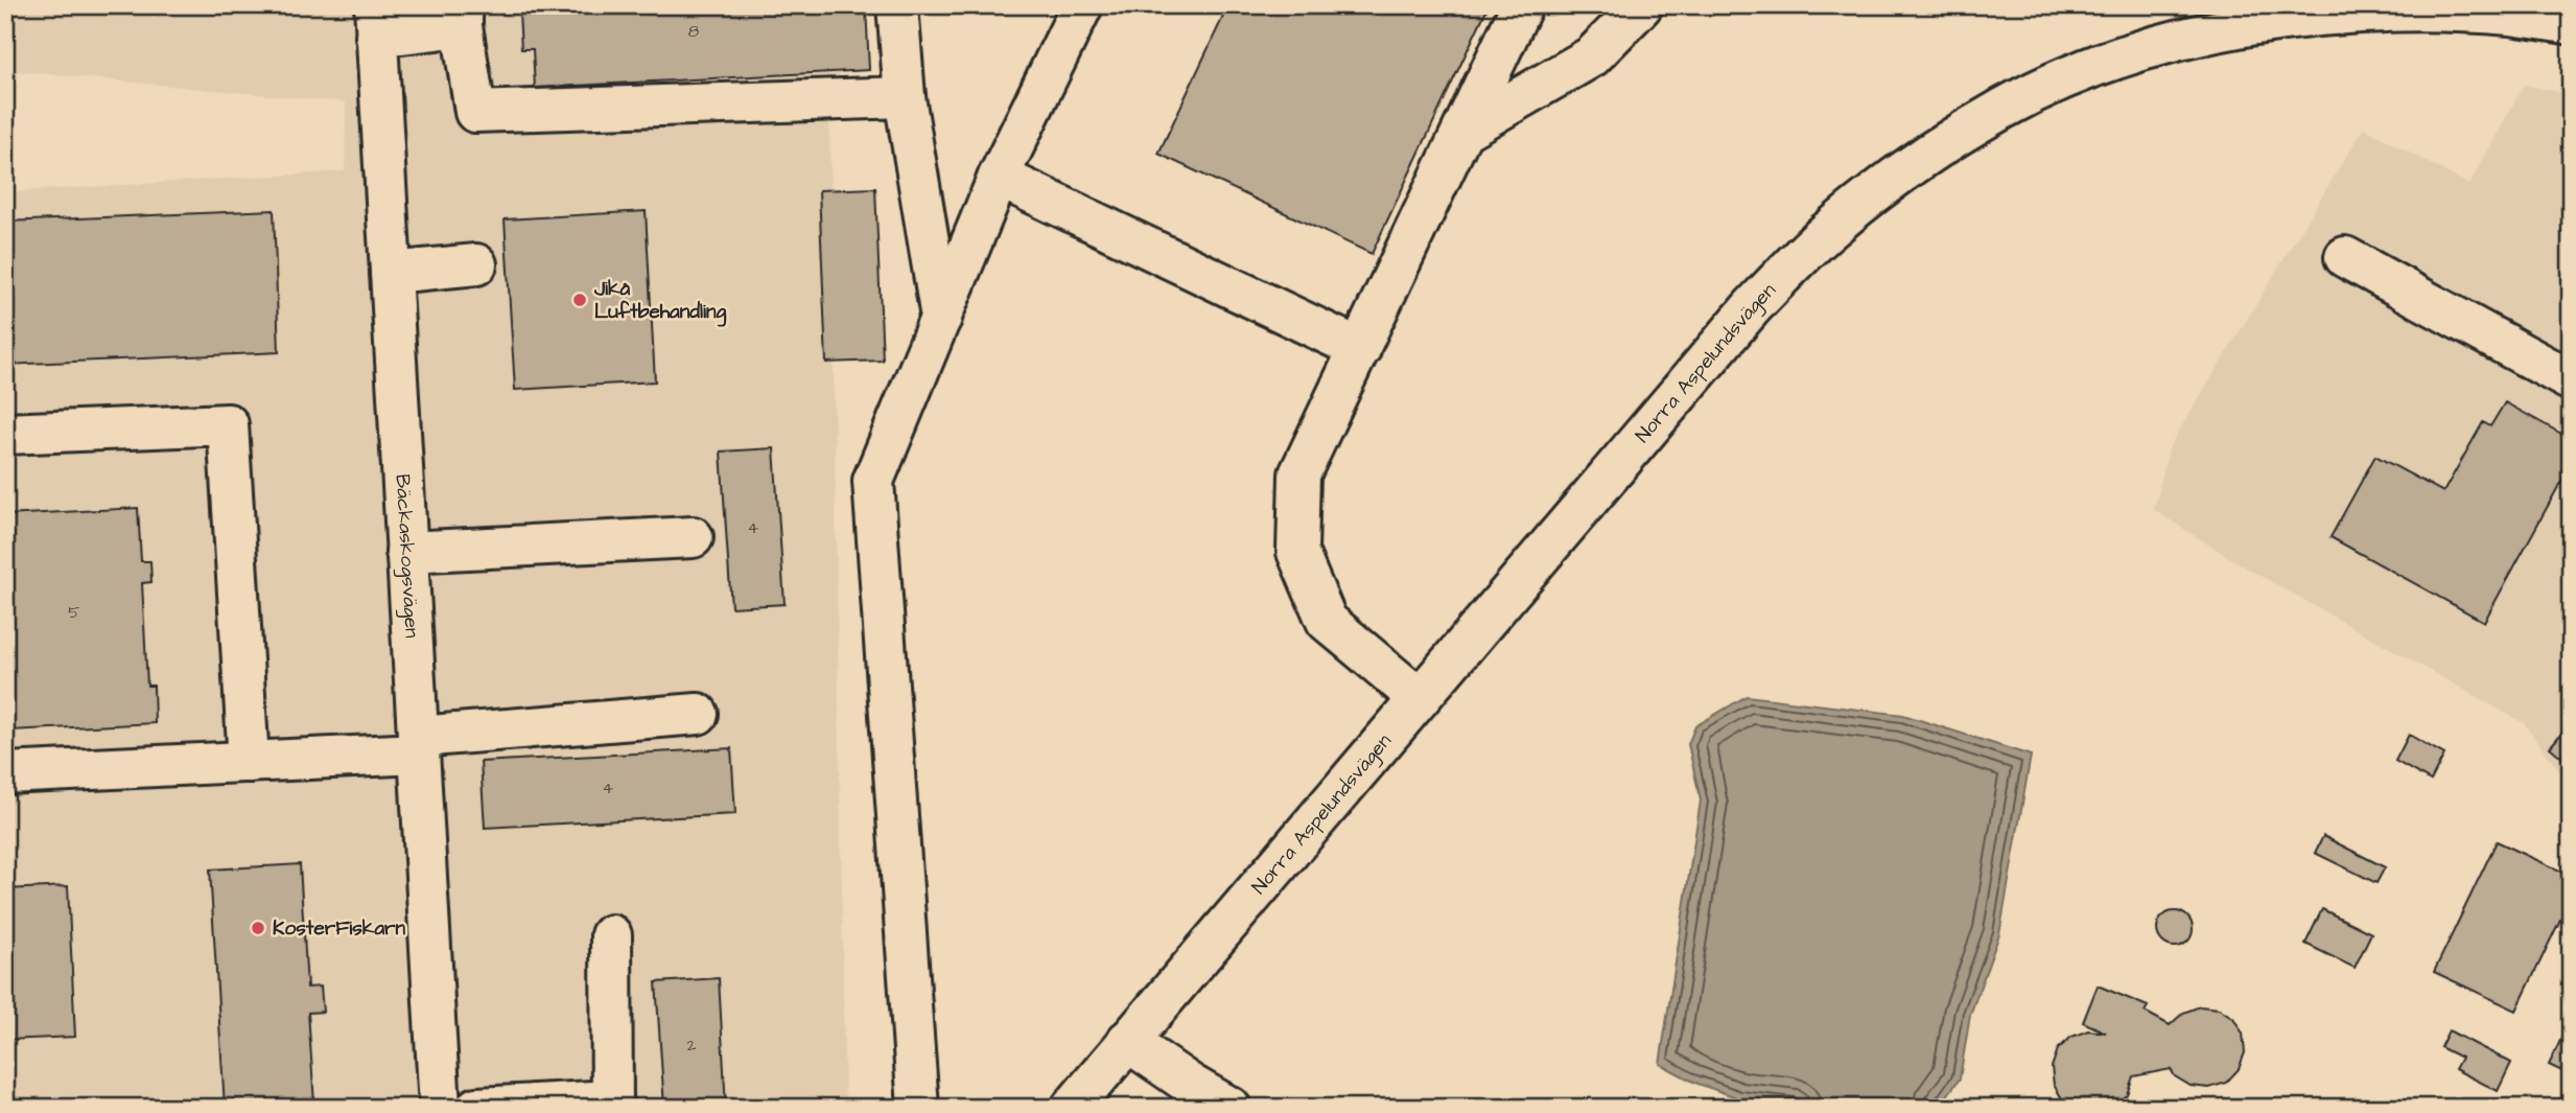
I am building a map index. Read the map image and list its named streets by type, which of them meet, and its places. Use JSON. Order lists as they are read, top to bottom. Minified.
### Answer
{"streets":{"street":["Norra Aspelundsvägen","Bäckaskogsvägen"]},"places":["Jikå Luftbehandling","KosterFiskarn"],"house_numbers":["8","4","5","4","2"]}
